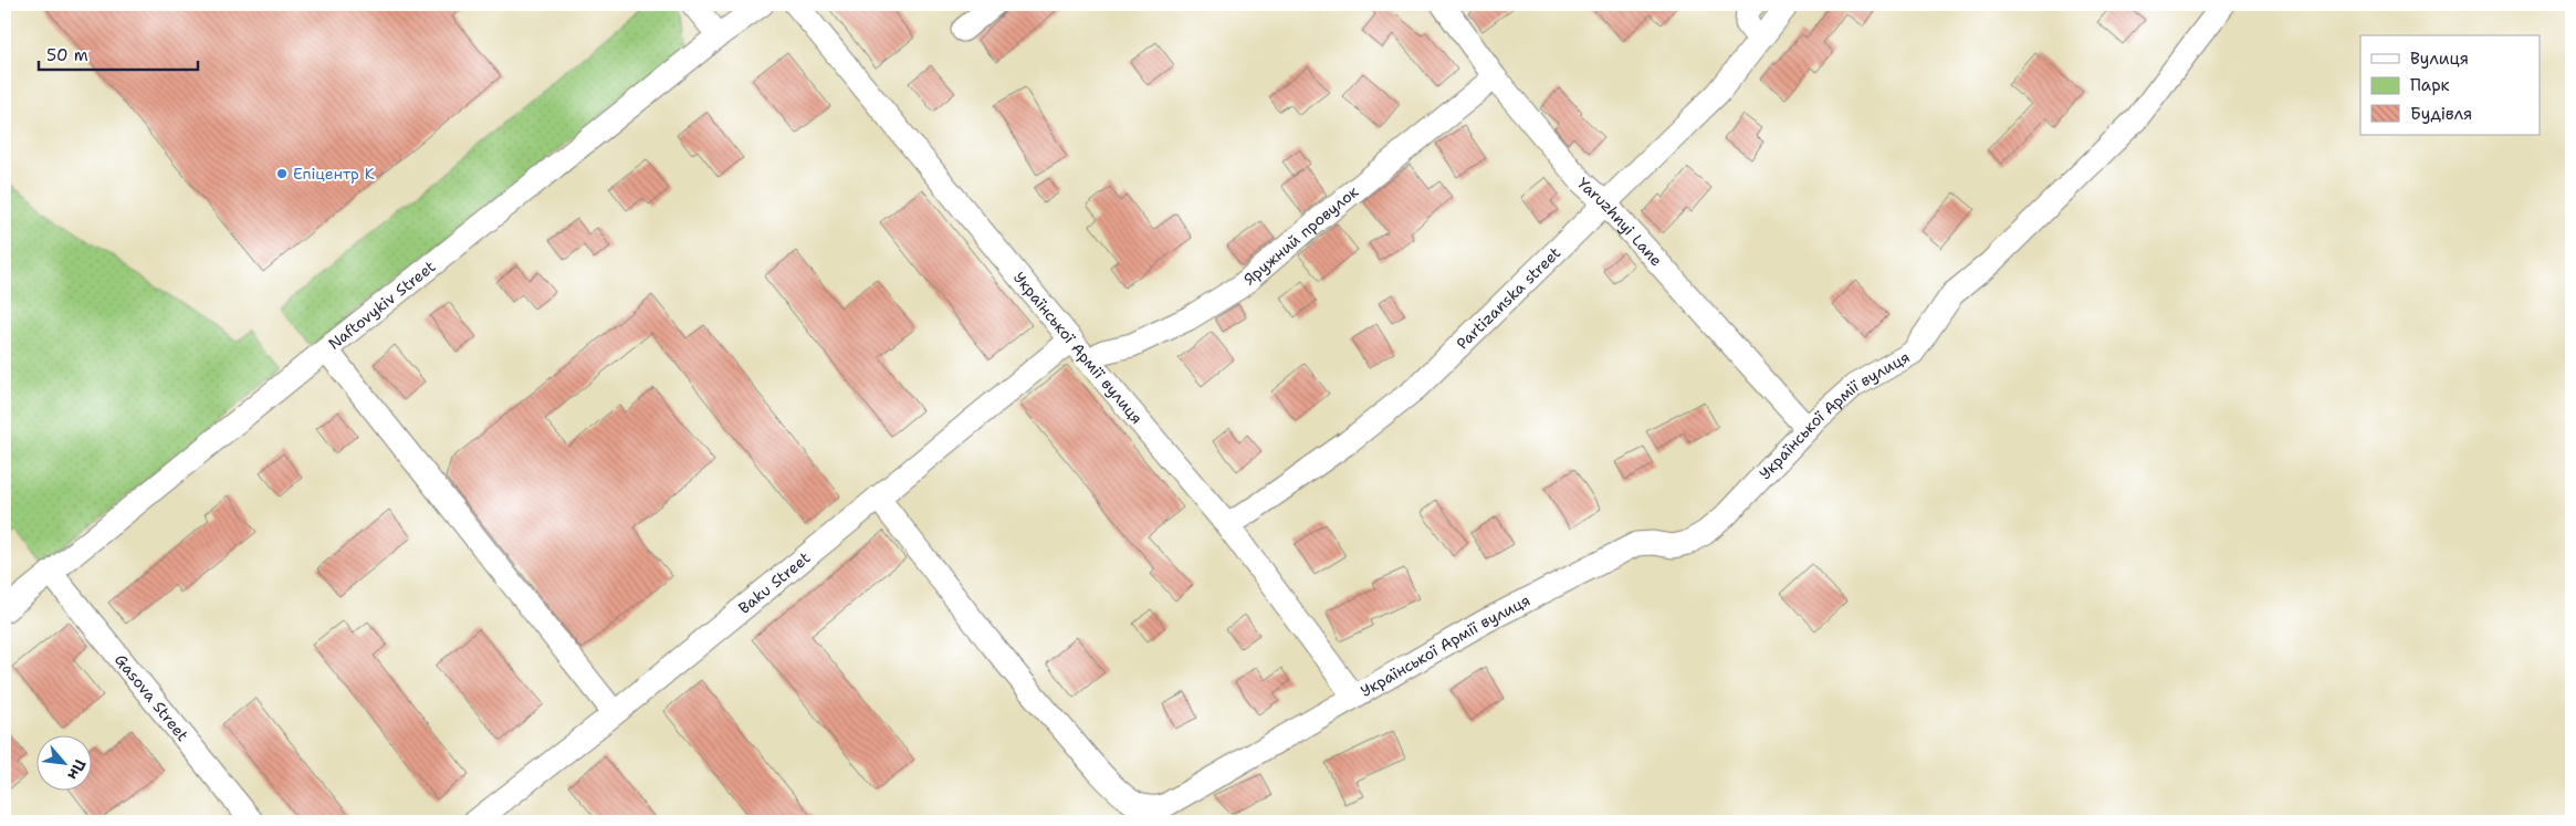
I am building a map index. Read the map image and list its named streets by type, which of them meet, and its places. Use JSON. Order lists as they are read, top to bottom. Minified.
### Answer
{"streets":{"street":["Yaruzhnyi Lane","Яружний провулок","Partizanska street","Naftovykiv Street","Української Армії вулиця","Baku Street","Gasova Street"]},"crossings":[["Yaruzhnyi Lane","Яружний провулок"],["Yaruzhnyi Lane","Partizanska street"],["Yaruzhnyi Lane","Української Армії вулиця"],["Яружний провулок","Української Армії вулиця"],["Partizanska street","Української Армії вулиця"],["Naftovykiv Street","Gasova Street"],["Української Армії вулиця","Baku Street"]],"places":["Епіцентр К"],"legend":["Вулиця","Парк","Будівля"],"scale_bar":"50 m","north":"bottom right"}
